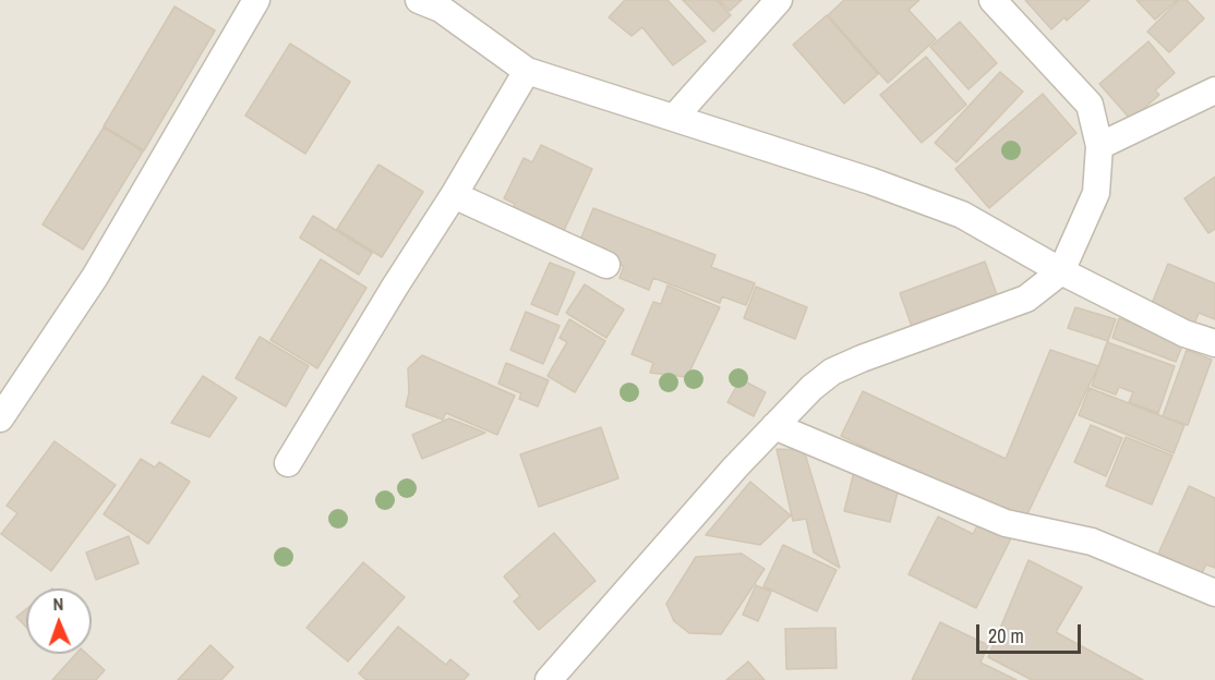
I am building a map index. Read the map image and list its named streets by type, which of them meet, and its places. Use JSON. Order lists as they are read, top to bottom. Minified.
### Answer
{"scale_bar":"20 m","north":"top"}
